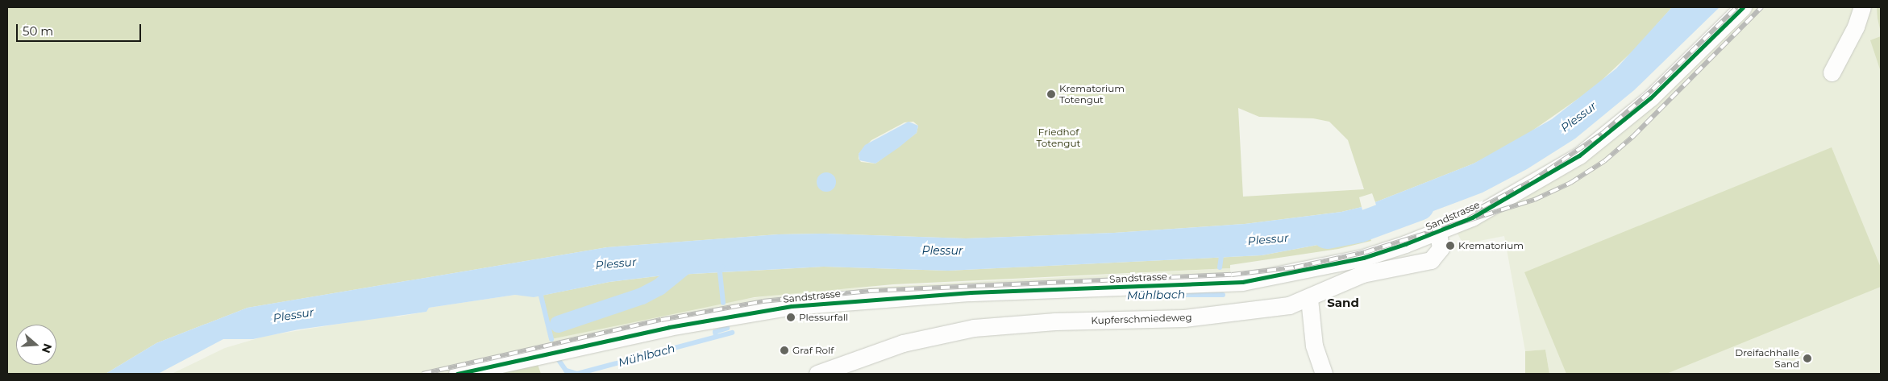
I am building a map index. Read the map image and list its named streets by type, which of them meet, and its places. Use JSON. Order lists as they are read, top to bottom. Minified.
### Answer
{"streets":{"street":["Sandstrasse","Kupferschmiedeweg"]},"crossings":[["Sandstrasse","Kupferschmiedeweg"]],"districts":["Sand"],"water":["Plessur","Mühlbach"],"parks":["Friedhof Totengut"],"places":["Krematorium Totengut","Krematorium","Plessurfall","Graf Rolf","Dreifachhalle Sand"],"scale_bar":"50 m","north":"right"}
